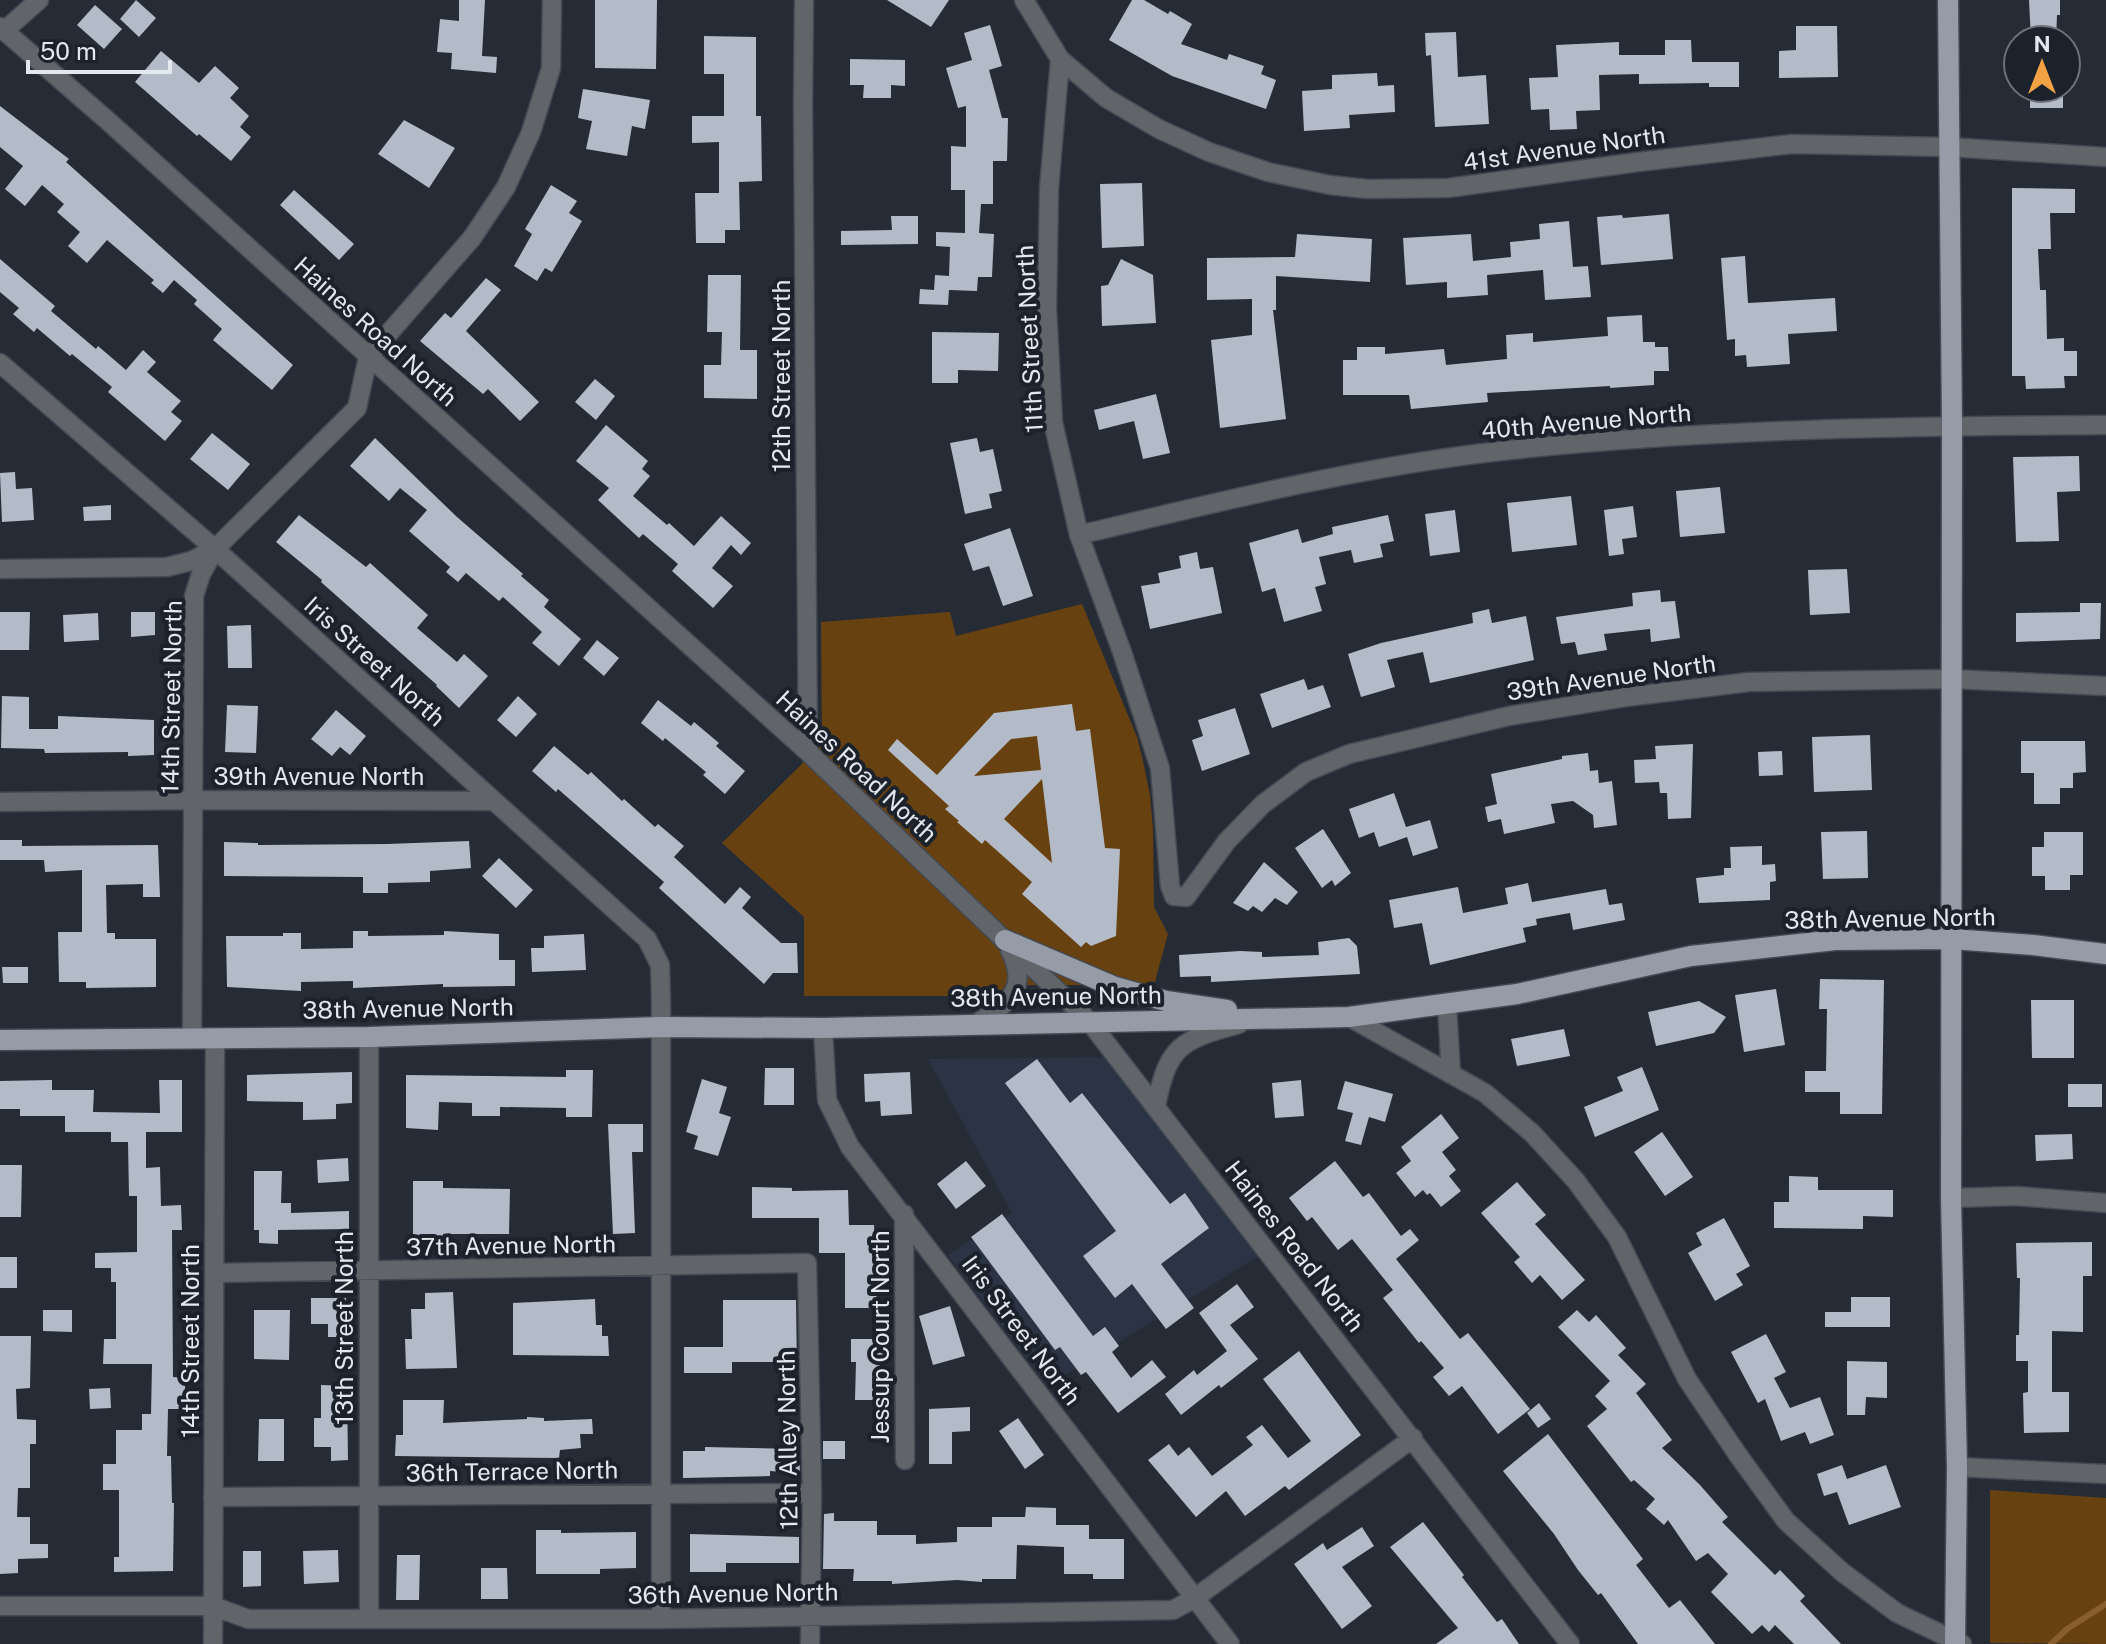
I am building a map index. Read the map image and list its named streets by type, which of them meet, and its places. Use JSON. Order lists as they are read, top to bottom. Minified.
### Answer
{"streets":{"main road":["38th Avenue North"],"street":["41st Avenue North","Haines Road North","11th Street North","12th Street North","40th Avenue North","Iris Street North","39th Avenue North","14th Street North","37th Avenue North","13th Street North","Jessup Court North","12th Alley North","36th Terrace North","36th Avenue North"]},"crossings":[["41st Avenue North","11th Street North"],["Haines Road North","12th Street North"],["Haines Road North","14th Street North"],["Haines Road North","38th Avenue North"],["Haines Road North","36th Avenue North"],["11th Street North","40th Avenue North"],["11th Street North","39th Avenue North"],["Iris Street North","39th Avenue North"],["Iris Street North","14th Street North"],["Iris Street North","38th Avenue North"],["Iris Street North","Jessup Court North"],["Iris Street North","36th Avenue North"],["39th Avenue North","14th Street North"],["14th Street North","38th Avenue North"],["14th Street North","37th Avenue North"],["14th Street North","36th Terrace North"],["14th Street North","36th Avenue North"],["38th Avenue North","13th Street North"],["37th Avenue North","13th Street North"],["37th Avenue North","12th Alley North"],["13th Street North","36th Terrace North"],["13th Street North","36th Avenue North"],["12th Alley North","36th Terrace North"],["12th Alley North","36th Avenue North"]],"scale_bar":"50 m","north":"top"}
